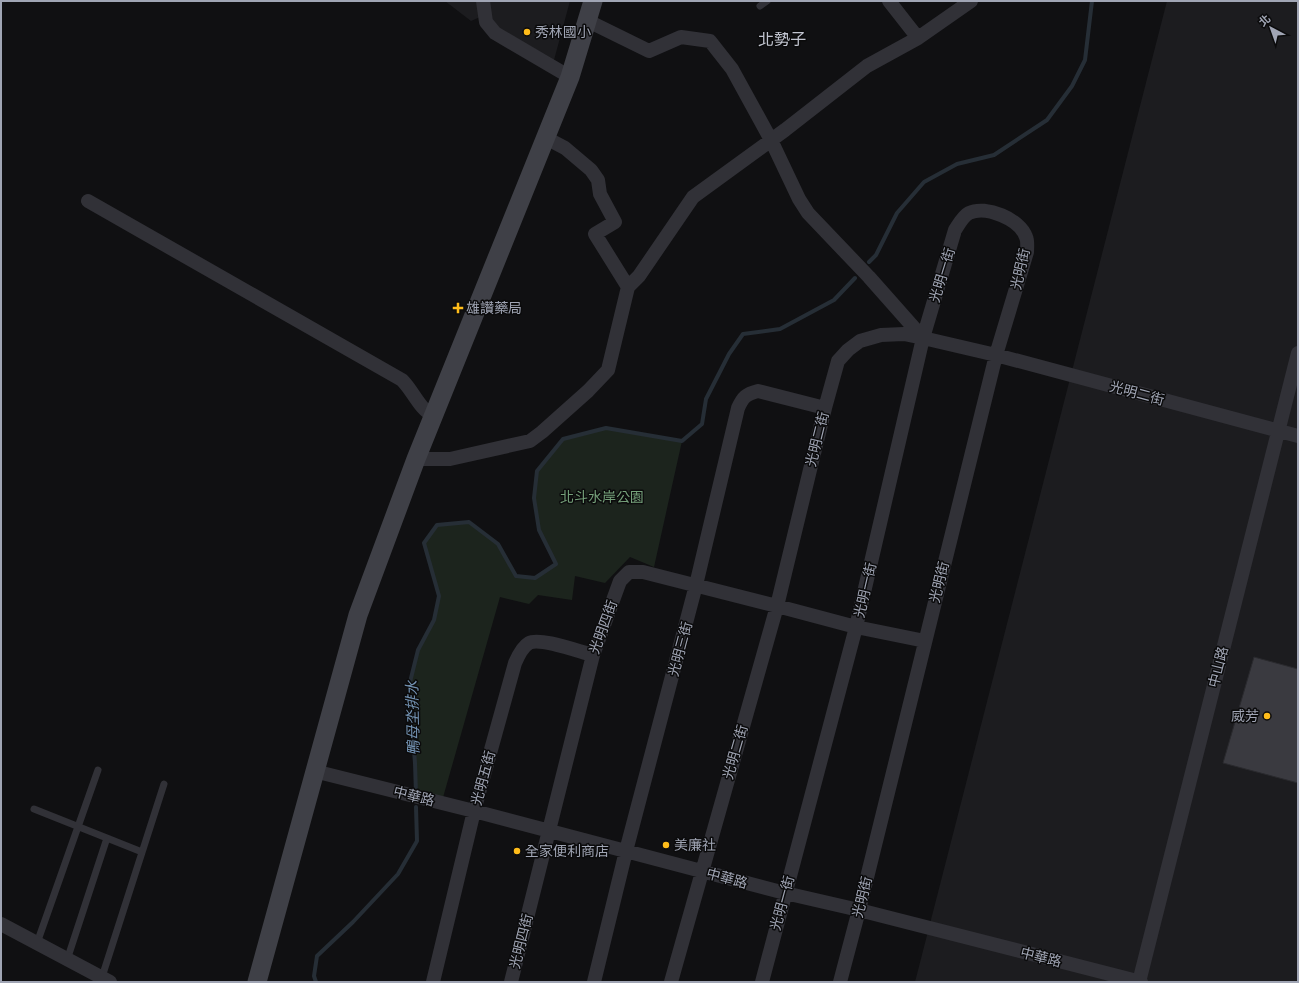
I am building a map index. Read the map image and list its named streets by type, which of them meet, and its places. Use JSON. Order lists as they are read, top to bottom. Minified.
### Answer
{"streets":{"street":["光明街","光明一街","光明二街","光明四街","光明三街","中山路","光明五街","中華路"]},"crossings":[["光明街","光明一街"],["光明街","光明二街"],["光明街","光明四街"],["光明街","中華路"],["光明一街","光明二街"],["光明一街","光明四街"],["光明一街","中華路"],["光明二街","光明四街"],["光明二街","光明三街"],["光明二街","中山路"],["光明二街","中華路"],["光明四街","光明三街"],["光明四街","光明五街"],["光明四街","中華路"],["光明三街","中華路"],["中山路","中華路"],["光明五街","中華路"]],"districts":["北勢子"],"water":["鴨母坔排水"],"parks":["北斗水岸公園"],"places":{"other":["秀林國小","威芳","美廉社","全家便利商店"],"health":["雄讚藥局"]},"north":"top left"}
